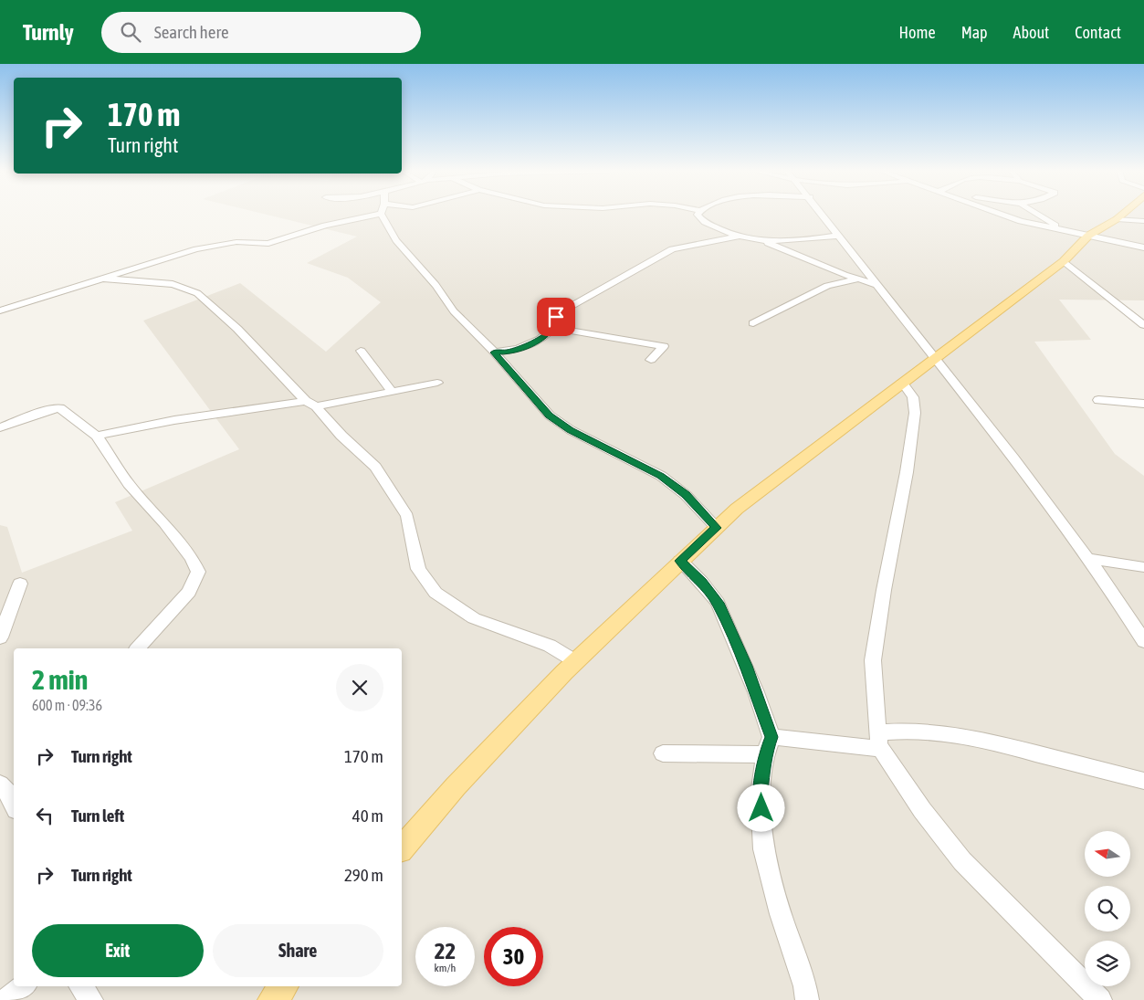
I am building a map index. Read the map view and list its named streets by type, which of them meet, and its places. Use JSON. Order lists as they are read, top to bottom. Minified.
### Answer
{"north":"left","page":{"header":"Turnly","search":"Search here","nav":["Home","Map","About","Contact"],"turn":["170 m","Turn right"],"heading":["2 min","600 m · 09:36"],"list":[{"name":"Turn right","value":"170 m"},{"name":"Turn left","value":"40 m"},{"name":"Turn right","value":"290 m"}],"buttons":["Exit","Share"],"speed":"22 km/h","limit":"30"}}
